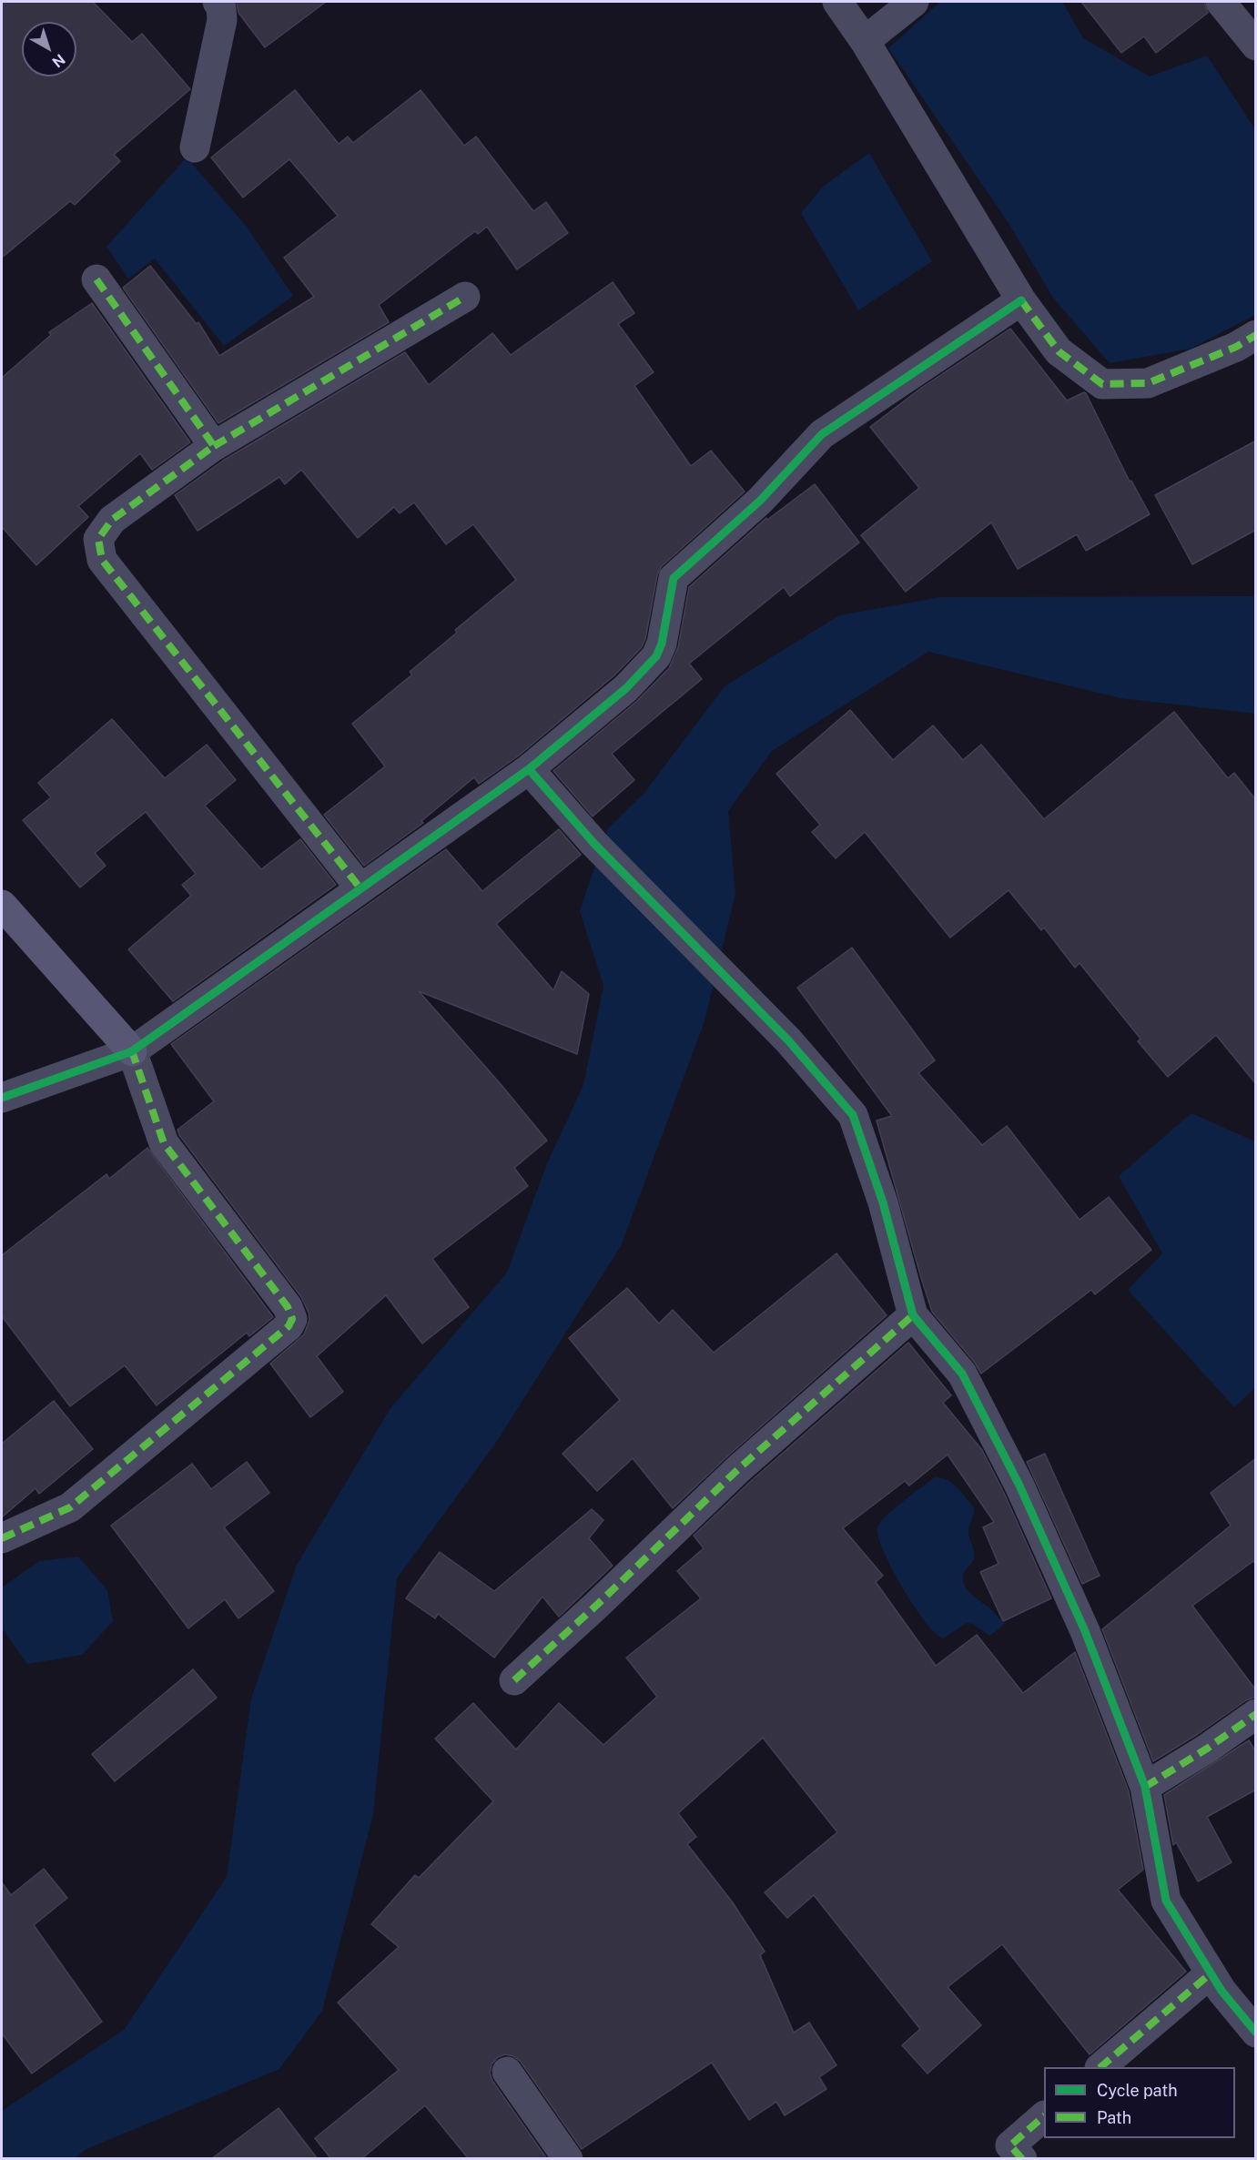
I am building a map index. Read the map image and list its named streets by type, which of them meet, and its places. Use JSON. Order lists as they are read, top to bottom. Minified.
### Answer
{"legend":["Cycle path","Path"],"north":"bottom right"}
